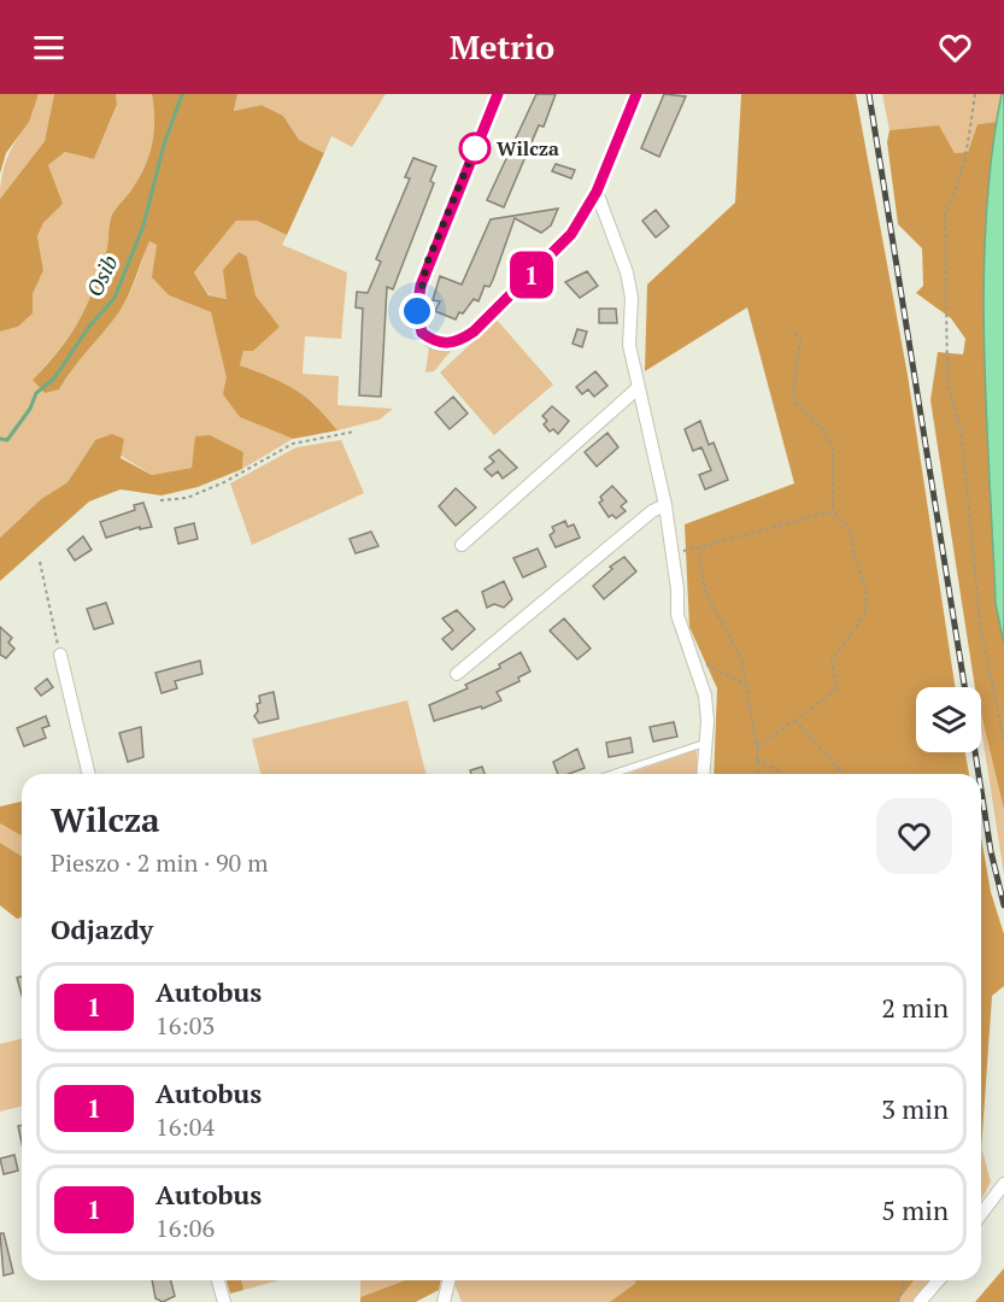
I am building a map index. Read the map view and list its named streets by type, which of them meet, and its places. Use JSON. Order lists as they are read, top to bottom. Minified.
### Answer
{"water":["Osib"],"places":["Wilcza"],"lines":["bus line 1"],"page":{"header":"Metrio","on_map":"1","heading":[["Wilcza","Pieszo · 2 min · 90 m"],"Odjazdy"],"list":[{"mark":"1","name":"Autobus","note":"16:03","value":"2 min"},{"mark":"1","name":"Autobus","note":"16:04","value":"3 min"},{"mark":"1","name":"Autobus","note":"16:06","value":"5 min"}]}}
